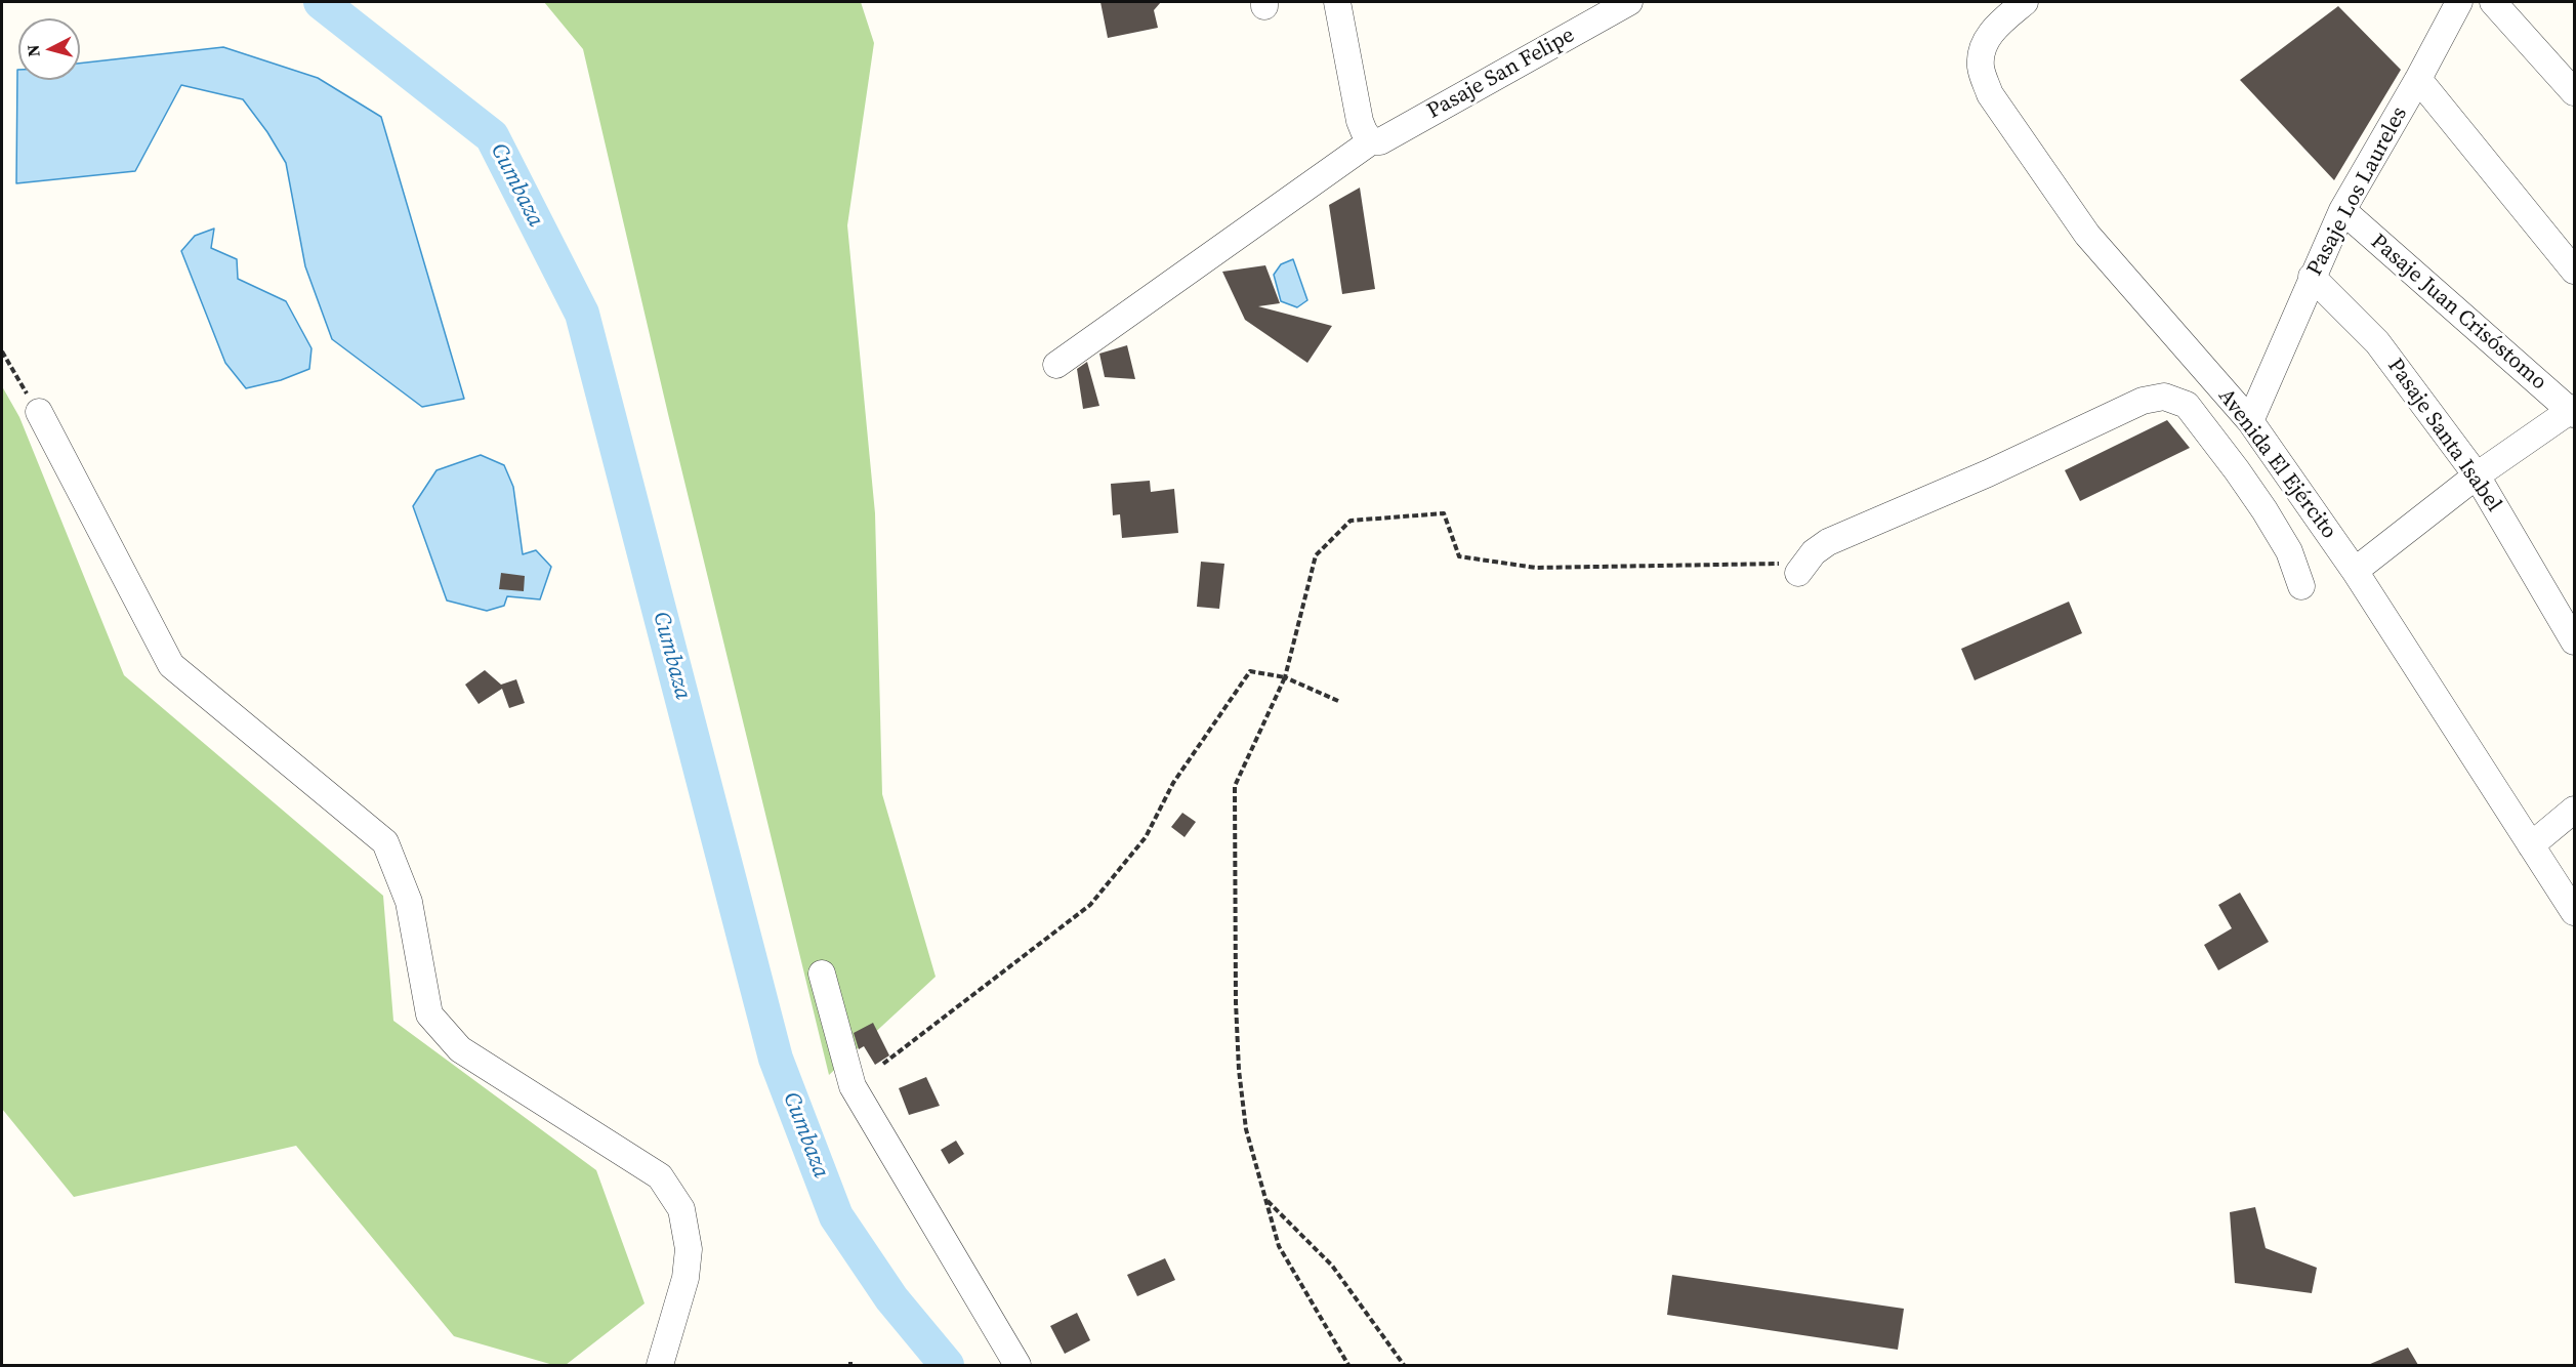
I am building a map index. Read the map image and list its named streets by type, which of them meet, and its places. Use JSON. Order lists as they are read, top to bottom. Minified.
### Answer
{"streets":{"street":["Pasaje San Felipe","Pasaje Los Laureles","Pasaje Juan Crisóstomo","Pasaje Santa Isabel","Avenida El Ejército"]},"crossings":[["Pasaje Los Laureles","Pasaje Juan Crisóstomo"],["Pasaje Los Laureles","Pasaje Santa Isabel"],["Pasaje Los Laureles","Avenida El Ejército"]],"water":["Cumbaza"],"north":"left"}
